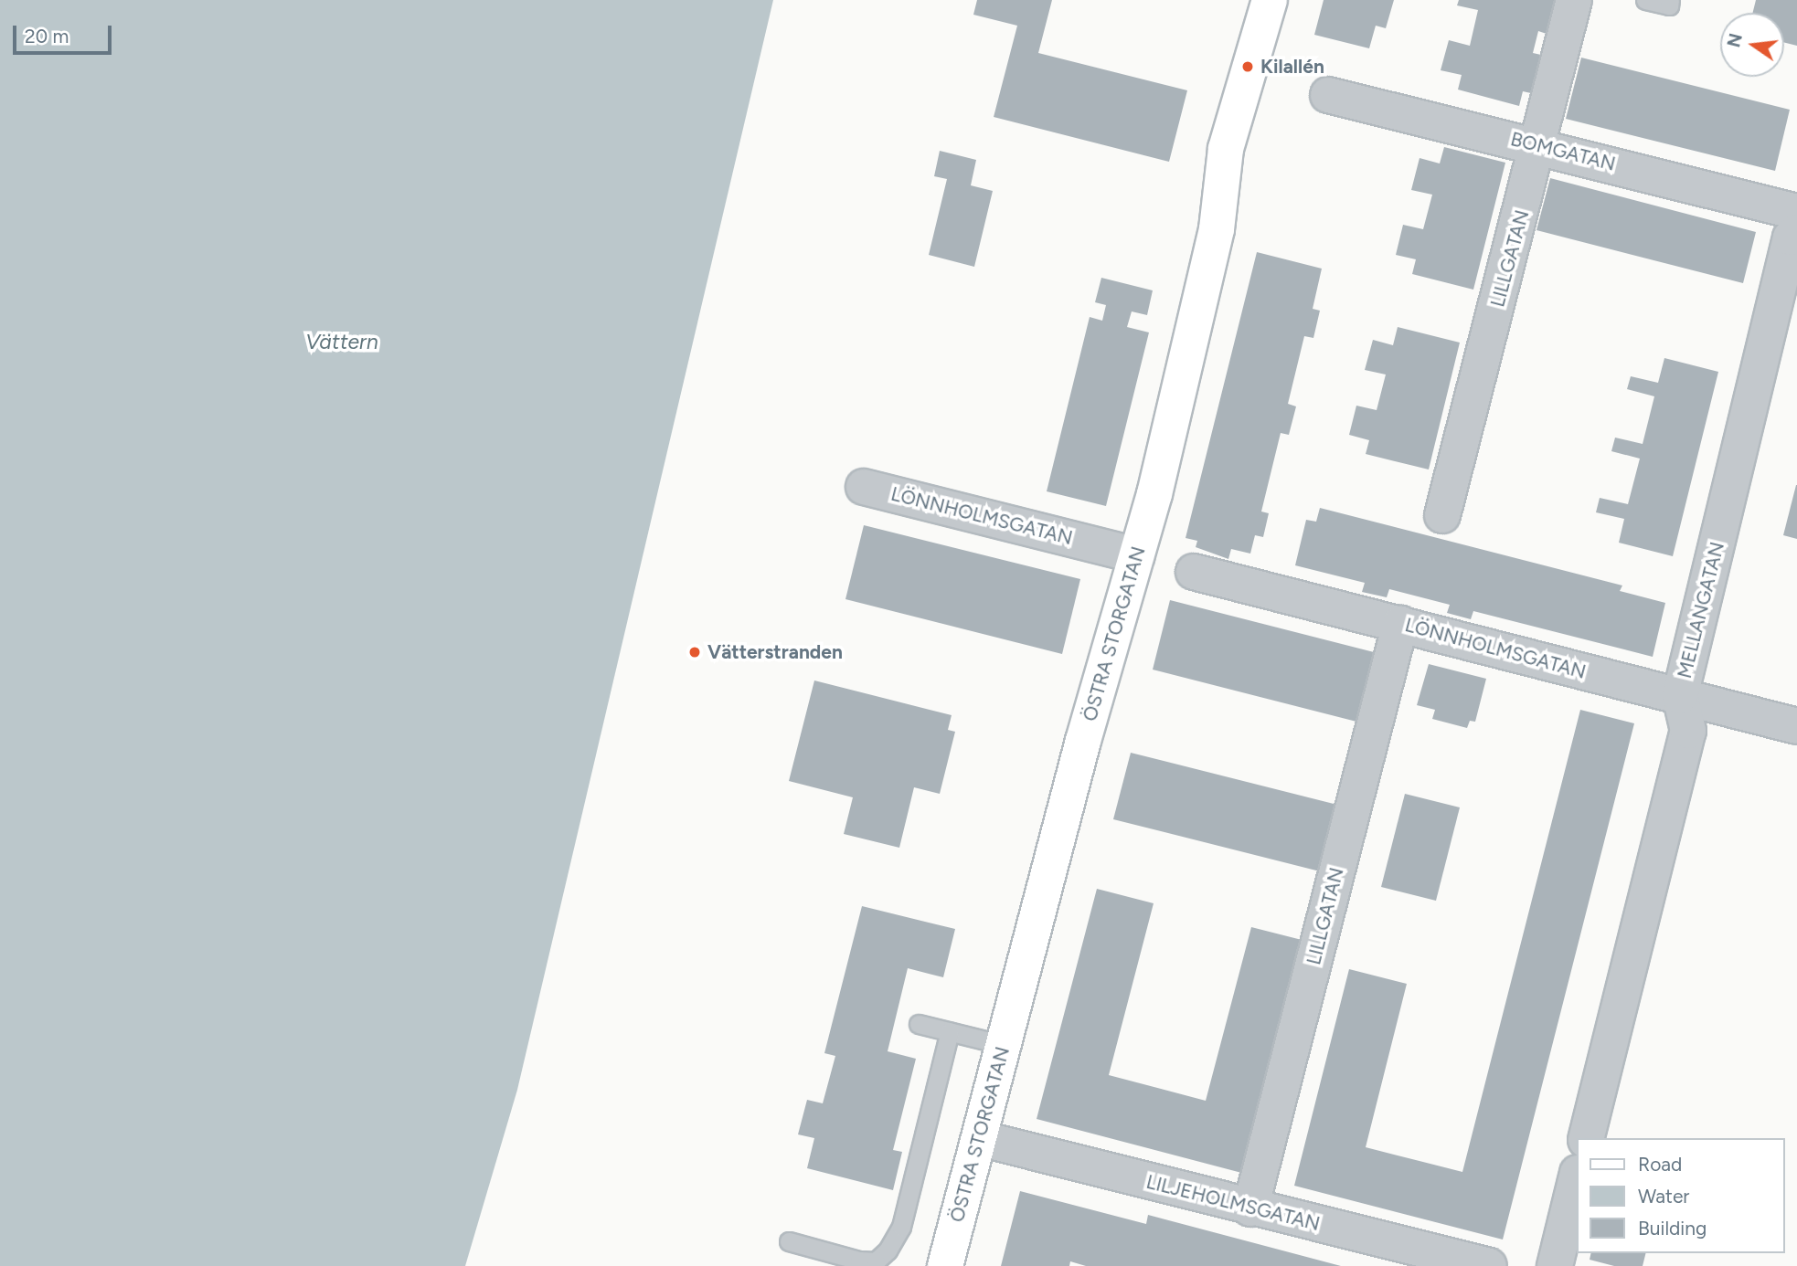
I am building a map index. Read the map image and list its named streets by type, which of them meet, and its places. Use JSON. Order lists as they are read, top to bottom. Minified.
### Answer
{"streets":{"street":["BOMGATAN","LILLGATAN","LÖNNHOLMSGATAN","MELLANGATAN","ÖSTRA STORGATAN","LILJEHOLMSGATAN"]},"crossings":[["BOMGATAN","LILLGATAN"],["LILLGATAN","LÖNNHOLMSGATAN"],["LILLGATAN","LILJEHOLMSGATAN"],["LÖNNHOLMSGATAN","MELLANGATAN"],["LÖNNHOLMSGATAN","ÖSTRA STORGATAN"],["ÖSTRA STORGATAN","LILJEHOLMSGATAN"]],"water":["Vättern"],"places":["Kilallén","Vätterstranden"],"legend":["Road","Water","Building"],"scale_bar":"20 m","north":"left"}
